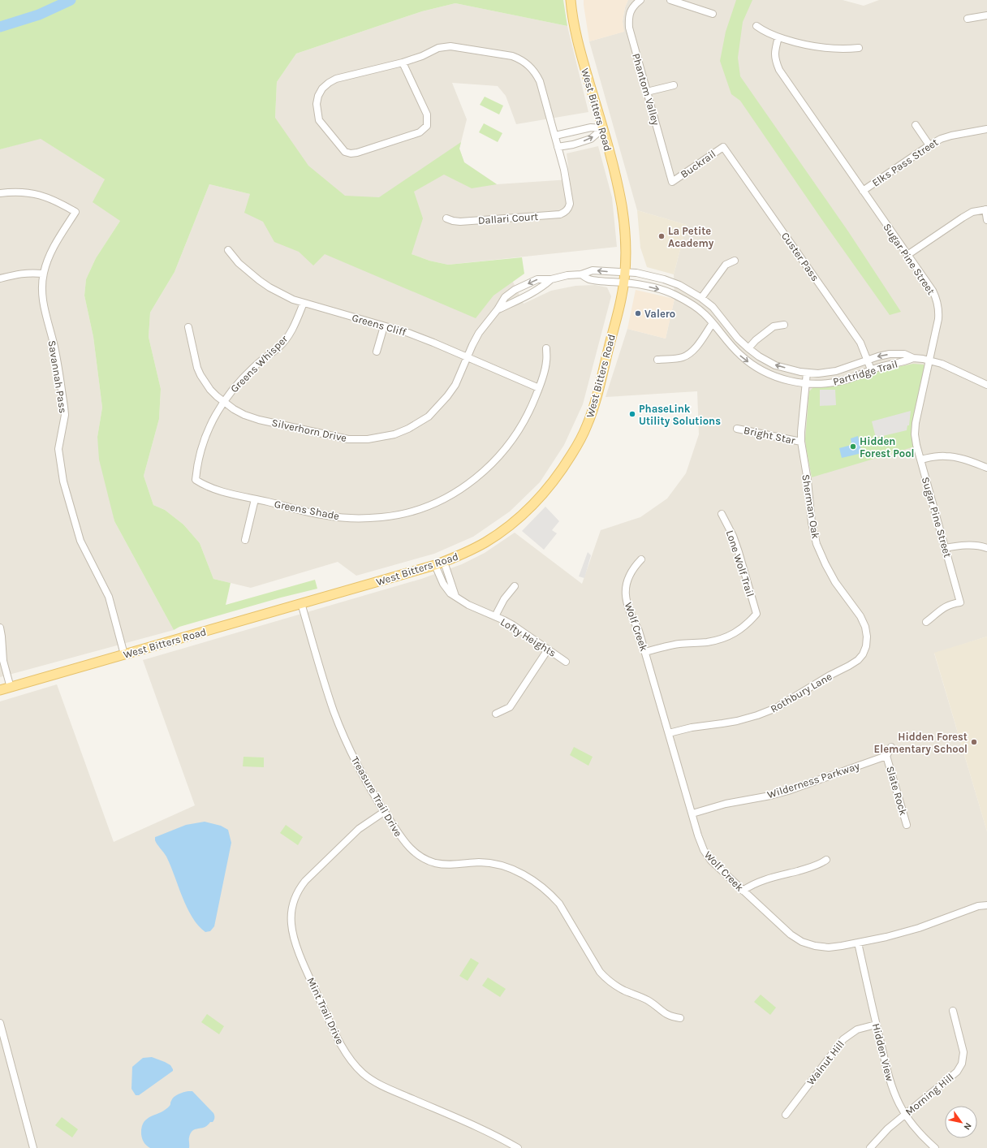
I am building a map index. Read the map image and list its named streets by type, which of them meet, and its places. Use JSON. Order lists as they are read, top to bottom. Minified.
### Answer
{"streets":{"main road":["West Bitters Road"],"street":["Phantom Valley","Elks Pass Street","Buckrail","Dallari Court","Custer Pass","Sugar Pine Street","Greens Cliff","Greens Whisper","Partridge Trail","Savannah Pass","Silverhorn Drive","Bright Star","Sherman Oak","Greens Shade","Lone Wolf Trail","Wolf Creek","Lofty Heights","Rothbury Lane","Wilderness Parkway","Slate Rock","Treasure Trail Drive","Mint Trail Drive","Hidden View","Walnut Hill","Morning Hill"]},"crossings":[["Phantom Valley","Buckrail"],["West Bitters Road","Partridge Trail"],["West Bitters Road","Savannah Pass"],["West Bitters Road","Silverhorn Drive"],["West Bitters Road","Lofty Heights"],["West Bitters Road","Treasure Trail Drive"],["Elks Pass Street","Sugar Pine Street"],["Buckrail","Custer Pass"],["Custer Pass","Partridge Trail"],["Sugar Pine Street","Partridge Trail"],["Greens Cliff","Greens Whisper"],["Greens Cliff","Silverhorn Drive"],["Greens Cliff","Greens Shade"],["Greens Whisper","Silverhorn Drive"],["Greens Whisper","Greens Shade"],["Partridge Trail","Silverhorn Drive"],["Partridge Trail","Sherman Oak"],["Bright Star","Sherman Oak"],["Sherman Oak","Rothbury Lane"],["Lone Wolf Trail","Wolf Creek"],["Wolf Creek","Rothbury Lane"],["Wolf Creek","Wilderness Parkway"],["Wolf Creek","Hidden View"],["Wilderness Parkway","Slate Rock"],["Treasure Trail Drive","Mint Trail Drive"],["Hidden View","Walnut Hill"],["Hidden View","Morning Hill"]],"places":["La Petite Academy","Valero","PhaseLink Utility Solutions","Hidden Forest Pool","Hidden Forest Elementary School"],"north":"bottom right"}
